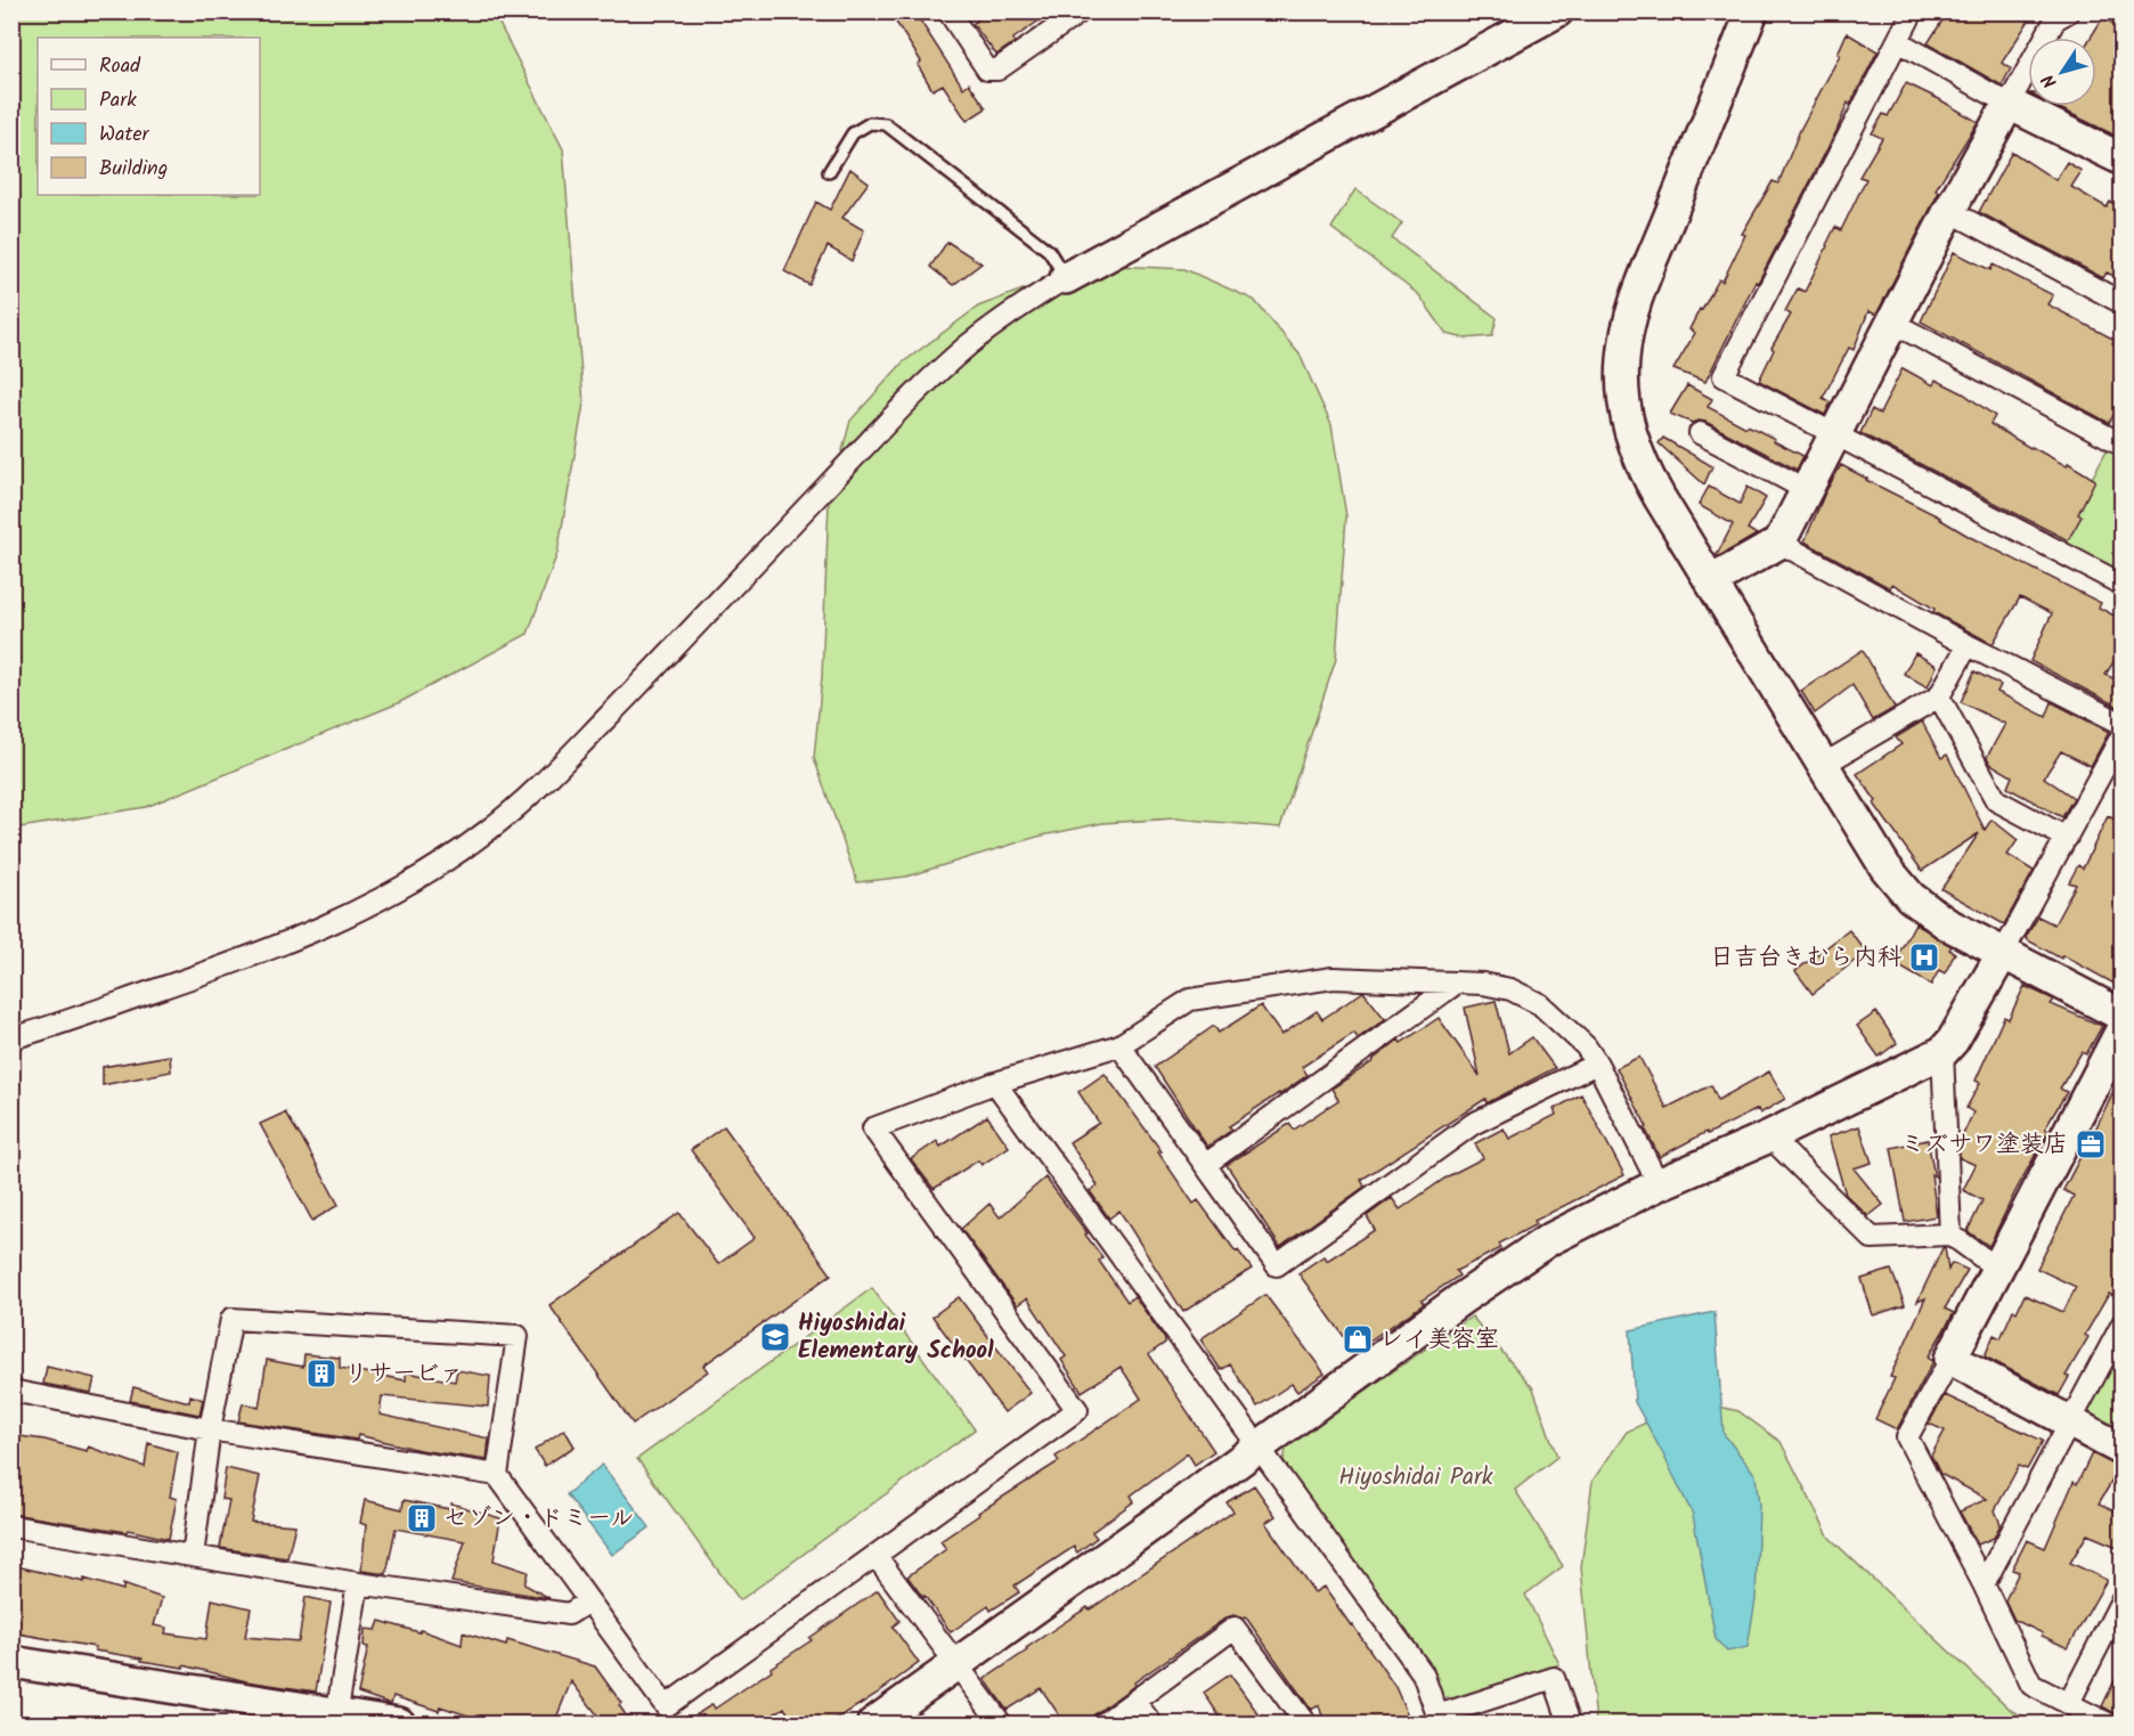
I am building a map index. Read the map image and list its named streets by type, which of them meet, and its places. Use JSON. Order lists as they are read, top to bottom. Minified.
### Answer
{"parks":["Hiyoshidai Park"],"places":{"hospital":["日吉台きむら内科"],"office":["ミズサワ塗装店"],"school or university":["Hiyoshidai Elementary School"],"shop":["レイ美容室"],"building":["リサービァ","セゾン・ドミール"]},"legend":["Road","Park","Water","Building"],"north":"bottom left"}
